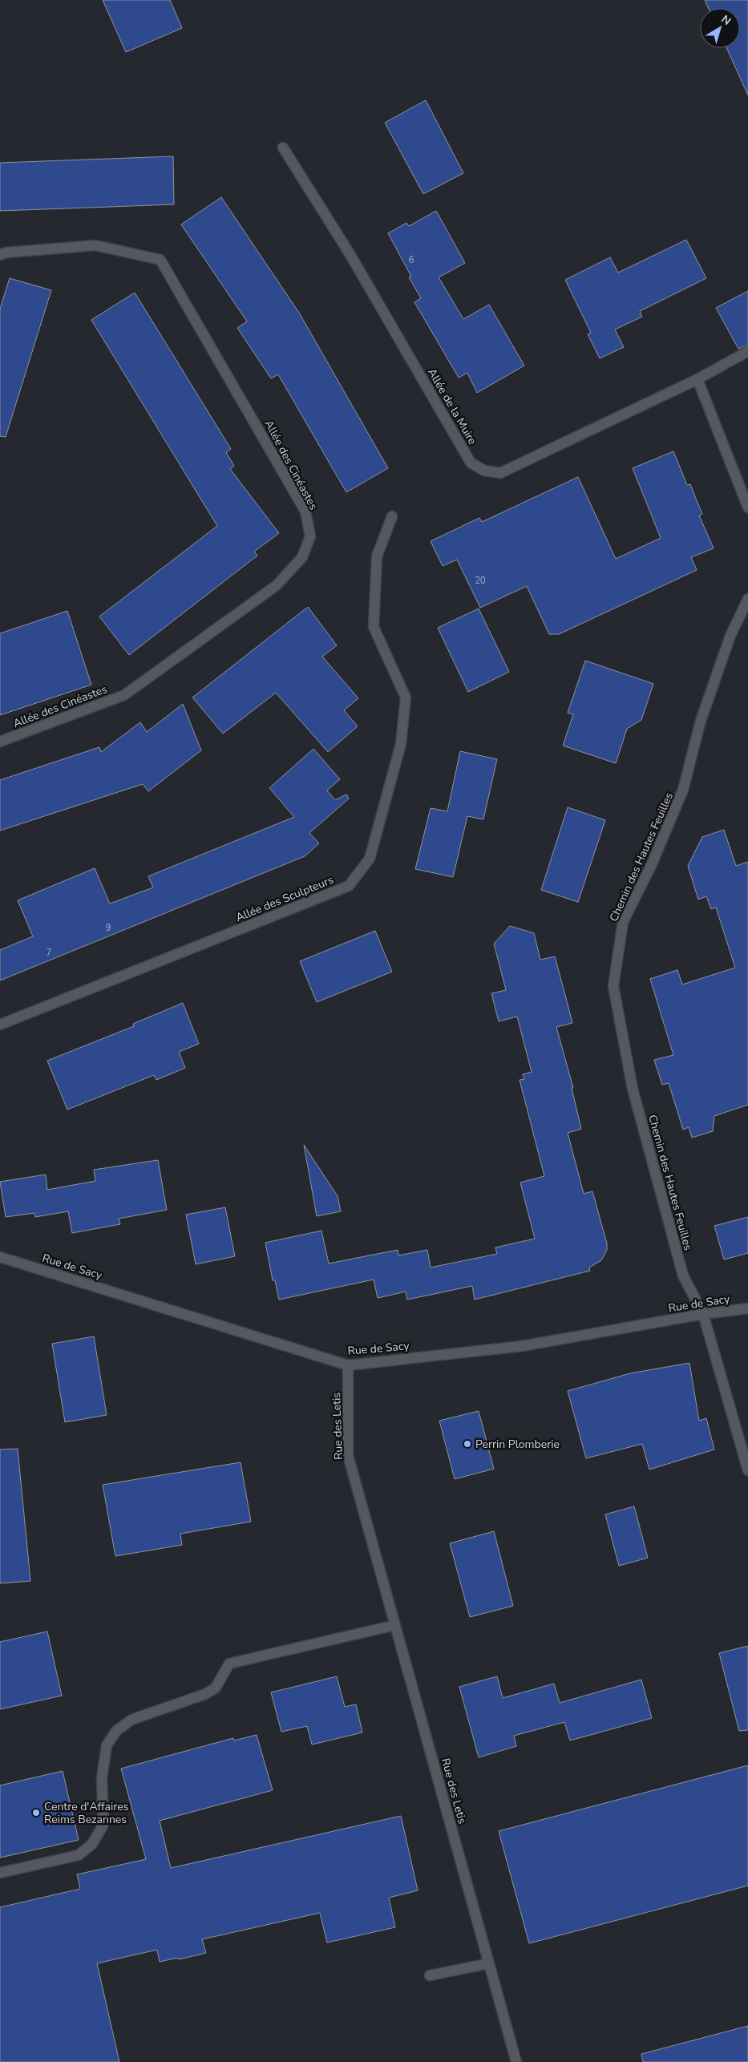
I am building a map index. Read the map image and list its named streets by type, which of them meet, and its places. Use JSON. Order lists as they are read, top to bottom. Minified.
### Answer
{"streets":{"street":["Allée de la Muire","Allée des Cinéastes","Chemin des Hautes Feuilles","Allée des Sculpteurs","Rue de Sacy","Rue des Letis"]},"crossings":[["Chemin des Hautes Feuilles","Rue de Sacy"],["Rue de Sacy","Rue des Letis"]],"places":["Perrin Plomberie","Centre d'Affaires Reims Bezannes"],"house_numbers":["6","20","9","7"],"north":"top right"}
